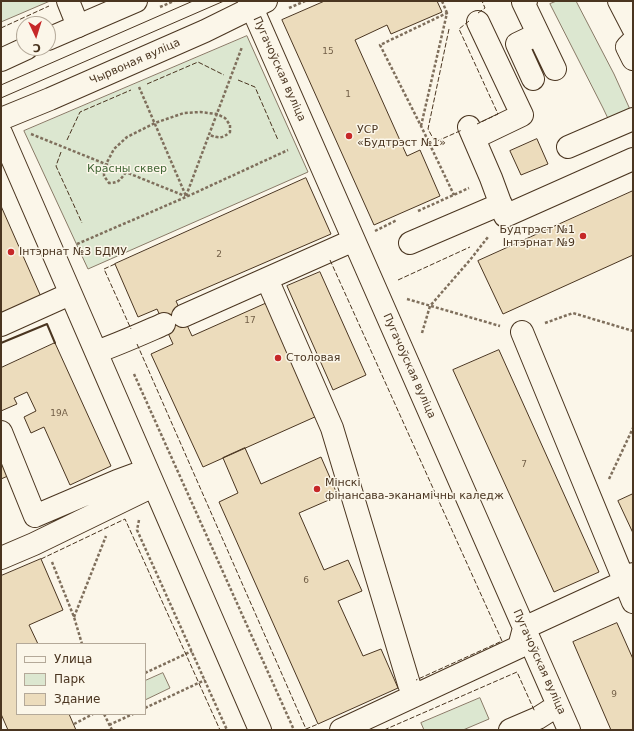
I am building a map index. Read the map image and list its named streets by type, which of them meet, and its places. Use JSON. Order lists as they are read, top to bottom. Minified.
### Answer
{"streets":{"main road":["Чырвоная вуліца","Пугачоўская вуліца"]},"crossings":[["Чырвоная вуліца","Пугачоўская вуліца"]],"parks":["Красны сквер"],"places":["УСР «Будтрэст №1»","Будтрэст №1 Інтэрнат №9","Інтэрнат №3 БДМУ","Столовая","Мінскі фінансава-эканамічны каледж"],"house_numbers":["15","1","2","17","19А","7","6","9"],"legend":["Улица","Парк","Здание"],"north":"bottom"}
